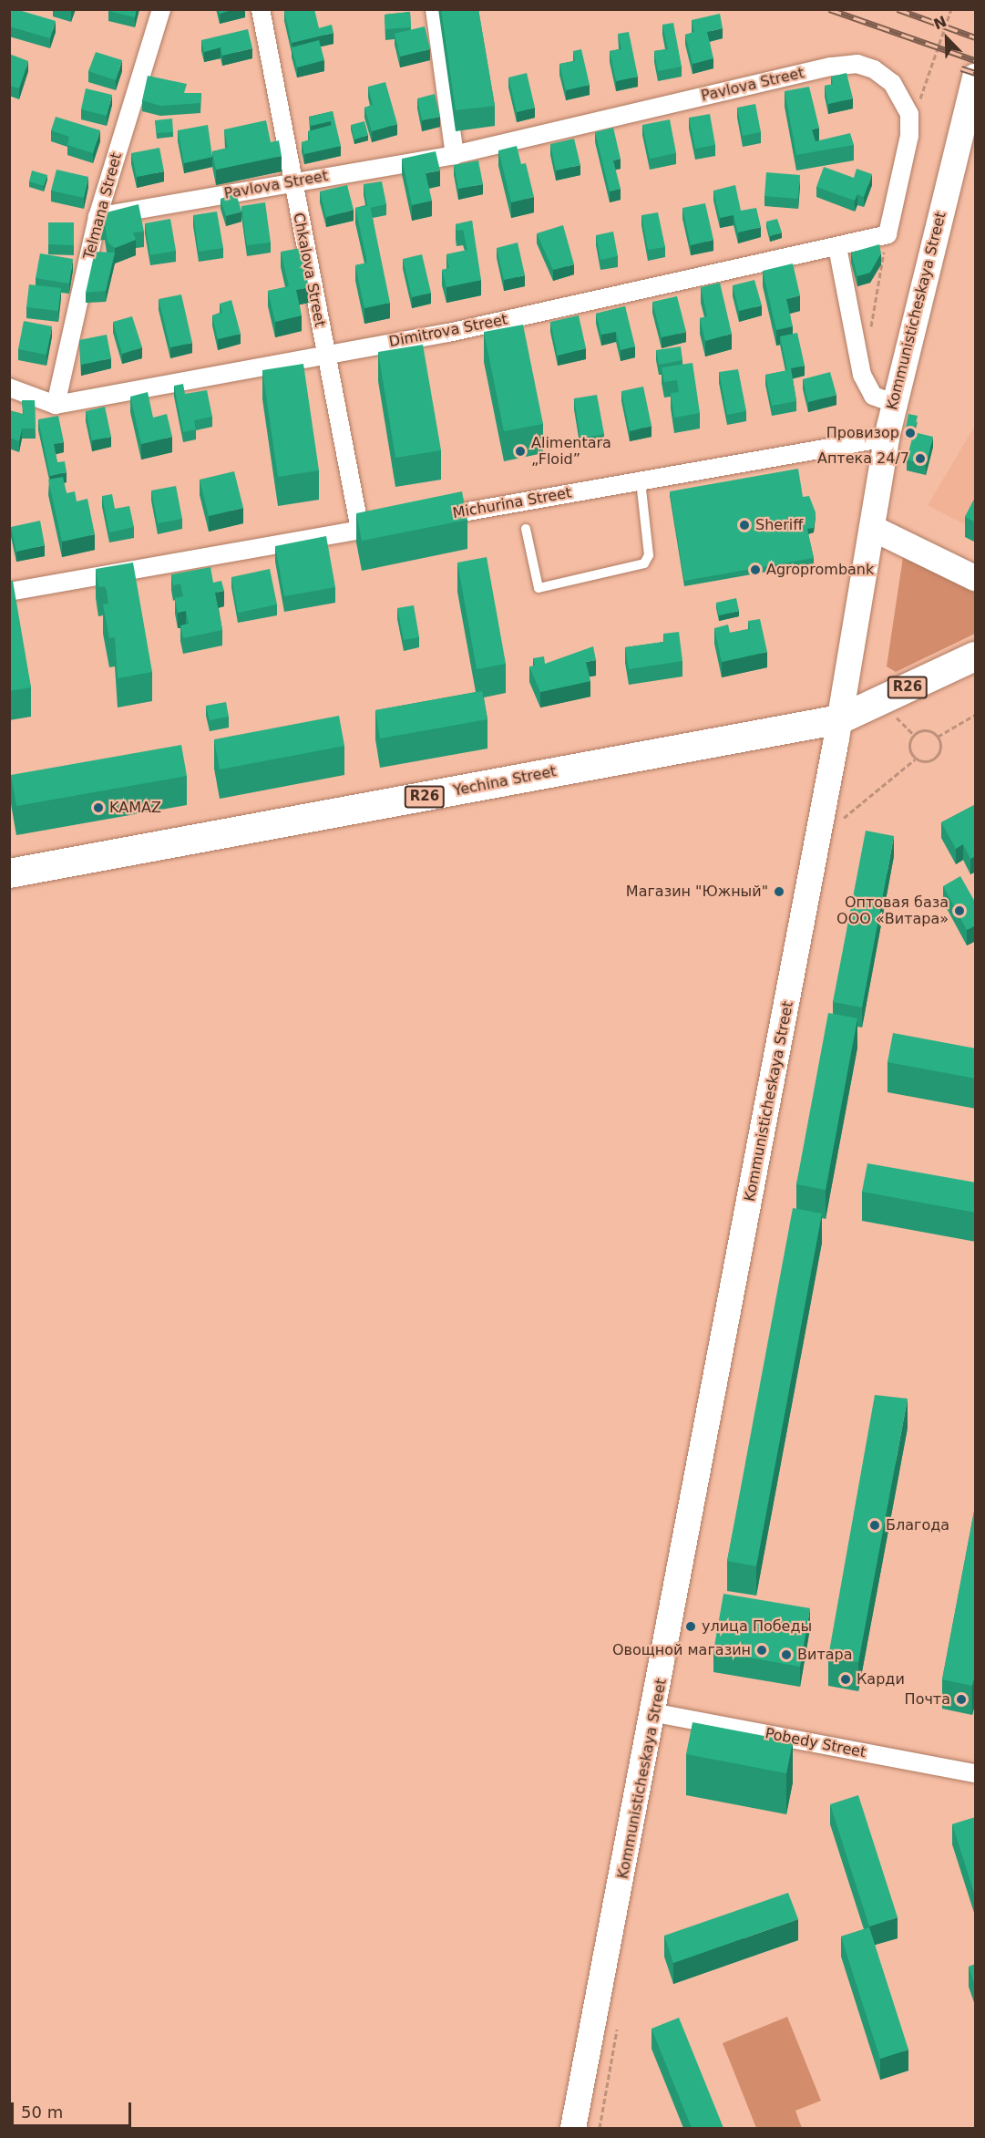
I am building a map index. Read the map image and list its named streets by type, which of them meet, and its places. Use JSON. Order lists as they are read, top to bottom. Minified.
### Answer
{"streets":{"main road":["Kommunisticheskaya Street","R26","Yechina Street"],"street":["Pavlova Street","Telmana Street","Chkalova Street","Dimitrova Street","Michurina Street","Pobedy Street"]},"crossings":[["Pavlova Street","Telmana Street"],["Pavlova Street","Chkalova Street"],["Telmana Street","Dimitrova Street"],["Chkalova Street","Dimitrova Street"],["Kommunisticheskaya Street","Michurina Street"],["Kommunisticheskaya Street","R26"],["Kommunisticheskaya Street","Yechina Street"],["Kommunisticheskaya Street","Pobedy Street"],["R26","Yechina Street"]],"places":["Провизор","Alimentara „Floid”","Аптека 24/7","Sheriff","Agroprombank","KAMAZ","Магазин \"Южный\"","Оптовая база ООО «Витара»","Благода","улица Победы","Овощной магазин","Витара","Карди","Почта"],"scale_bar":"50 m","north":"top left"}
